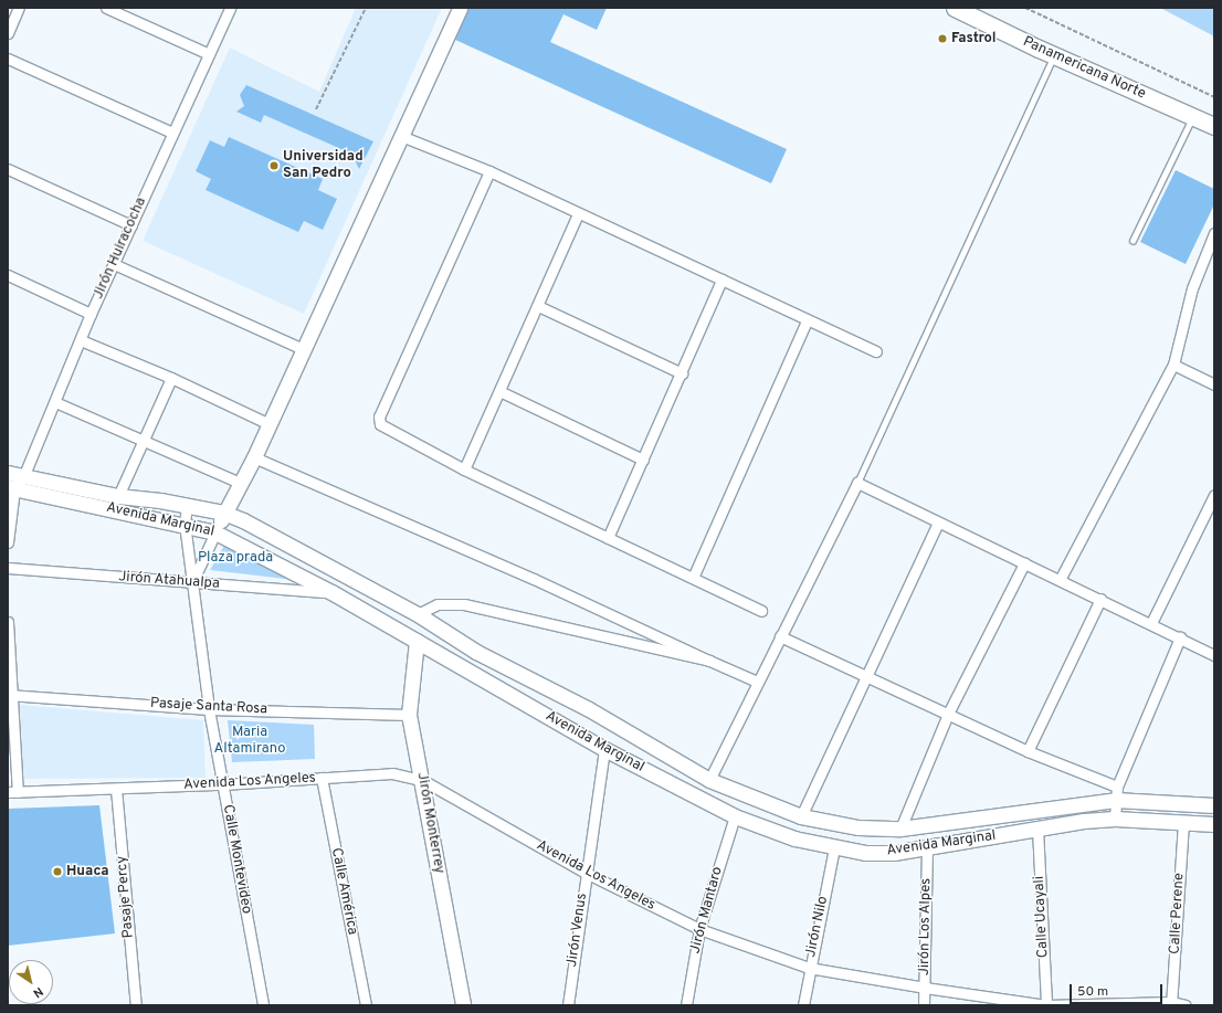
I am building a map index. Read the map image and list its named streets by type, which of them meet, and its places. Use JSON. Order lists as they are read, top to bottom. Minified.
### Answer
{"streets":{"highway":["Panamericana Norte"],"main road":["Avenida Marginal","Jirón Monterrey"],"street":["Jirón Huiracocha","Jirón Atahualpa","Pasaje Santa Rosa","Avenida Los Angeles","Calle Montevideo","Calle América","Pasaje Percy","Jirón Mantaro","Calle Perene","Calle Ucayali","Jirón Nilo","Jirón Los Alpes","Jirón Venus"]},"crossings":[["Jirón Huiracocha","Avenida Marginal"],["Avenida Marginal","Jirón Atahualpa"],["Avenida Marginal","Jirón Monterrey"],["Avenida Marginal","Calle Montevideo"],["Avenida Marginal","Jirón Mantaro"],["Avenida Marginal","Calle Perene"],["Avenida Marginal","Calle Ucayali"],["Avenida Marginal","Jirón Nilo"],["Avenida Marginal","Jirón Los Alpes"],["Avenida Marginal","Jirón Venus"],["Jirón Atahualpa","Calle Montevideo"],["Pasaje Santa Rosa","Jirón Monterrey"],["Pasaje Santa Rosa","Calle Montevideo"],["Avenida Los Angeles","Jirón Monterrey"],["Avenida Los Angeles","Calle Montevideo"],["Avenida Los Angeles","Calle América"],["Avenida Los Angeles","Pasaje Percy"],["Avenida Los Angeles","Jirón Mantaro"],["Avenida Los Angeles","Calle Perene"],["Avenida Los Angeles","Calle Ucayali"],["Avenida Los Angeles","Jirón Nilo"],["Avenida Los Angeles","Jirón Los Alpes"],["Avenida Los Angeles","Jirón Venus"]],"parks":["Plaza prada","Maria Altamirano"],"places":["Fastrol","Universidad San Pedro","Huaca"],"scale_bar":"50 m","north":"bottom right"}
